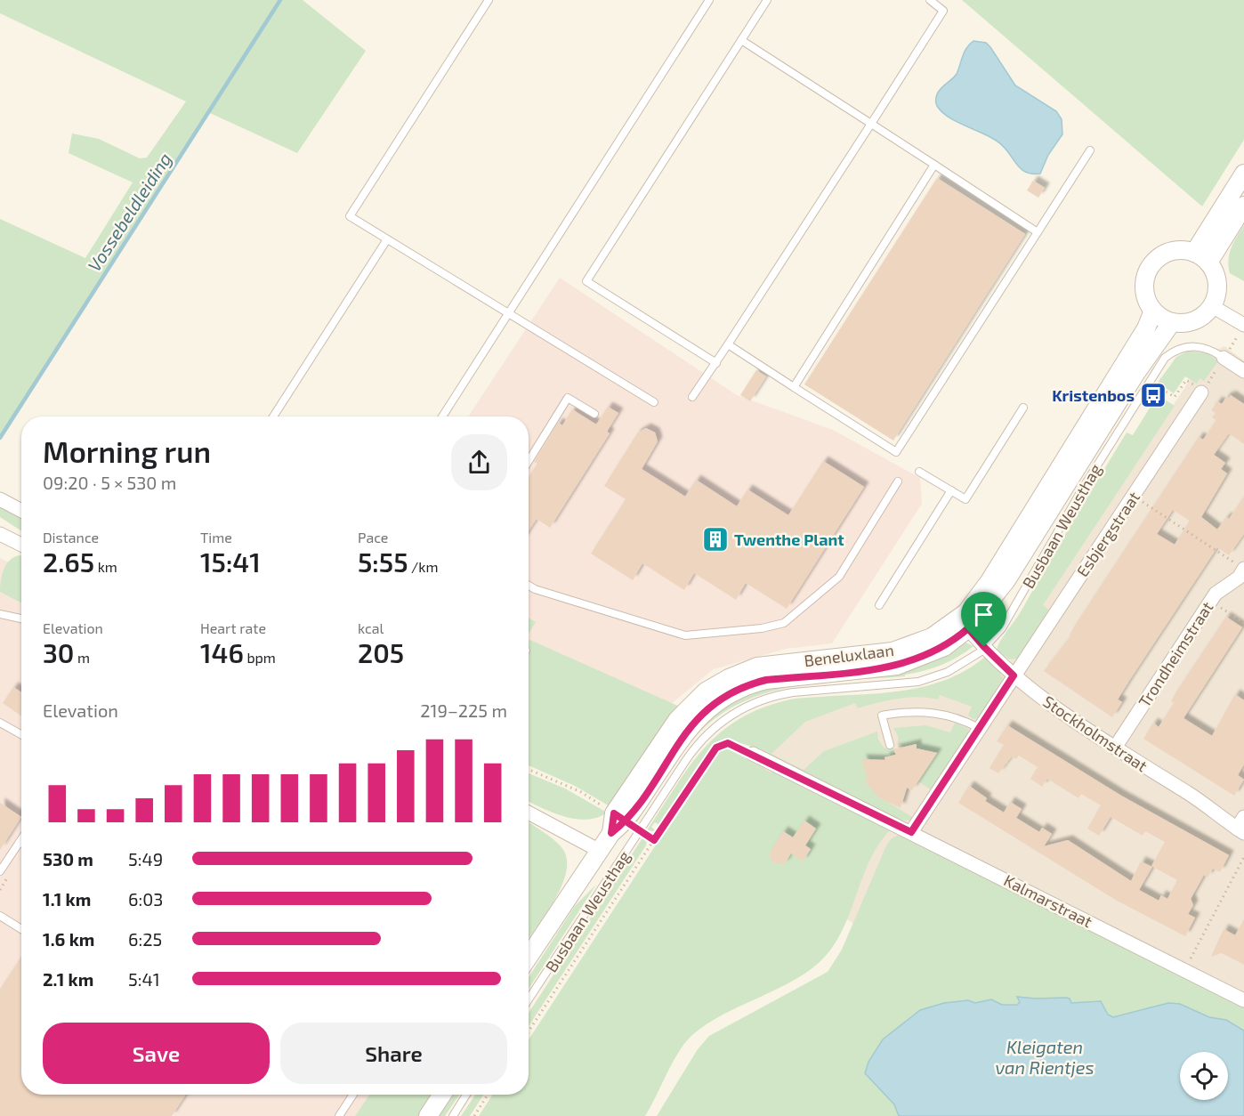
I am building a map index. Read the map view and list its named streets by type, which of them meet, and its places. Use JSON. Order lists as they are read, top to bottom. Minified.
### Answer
{"streets":{"street":["Esbjergstraat","Trondheimstraat","Beneluxlaan","Stockholmstraat","Kalmarstraat"],"lane":["Busbaan Weusthag"]},"crossings":[["Busbaan Weusthag","Stockholmstraat"],["Esbjergstraat","Stockholmstraat"],["Trondheimstraat","Stockholmstraat"],["Beneluxlaan","Stockholmstraat"]],"water":["Vossebeldleiding","Kleigaten van Rientjes"],"places":{"bus stop":["Kristenbos"],"building":["Twenthe Plant"]},"page":{"heading":["Morning run","09:20 · 5 × 530 m"],"stats":[["Distance","2.65 km"],["Time","15:41"],["Pace","5:55 /km"],["Elevation","30 m"],["Heart rate","146 bpm"],["kcal","205"]],"chart":["Elevation","219–225 m"],"list":[{"name":"530 m","note":"5:49"},{"name":"1.1 km","note":"6:03"},{"name":"1.6 km","note":"6:25"},{"name":"2.1 km","note":"5:41"}],"buttons":["Save","Share"]}}
